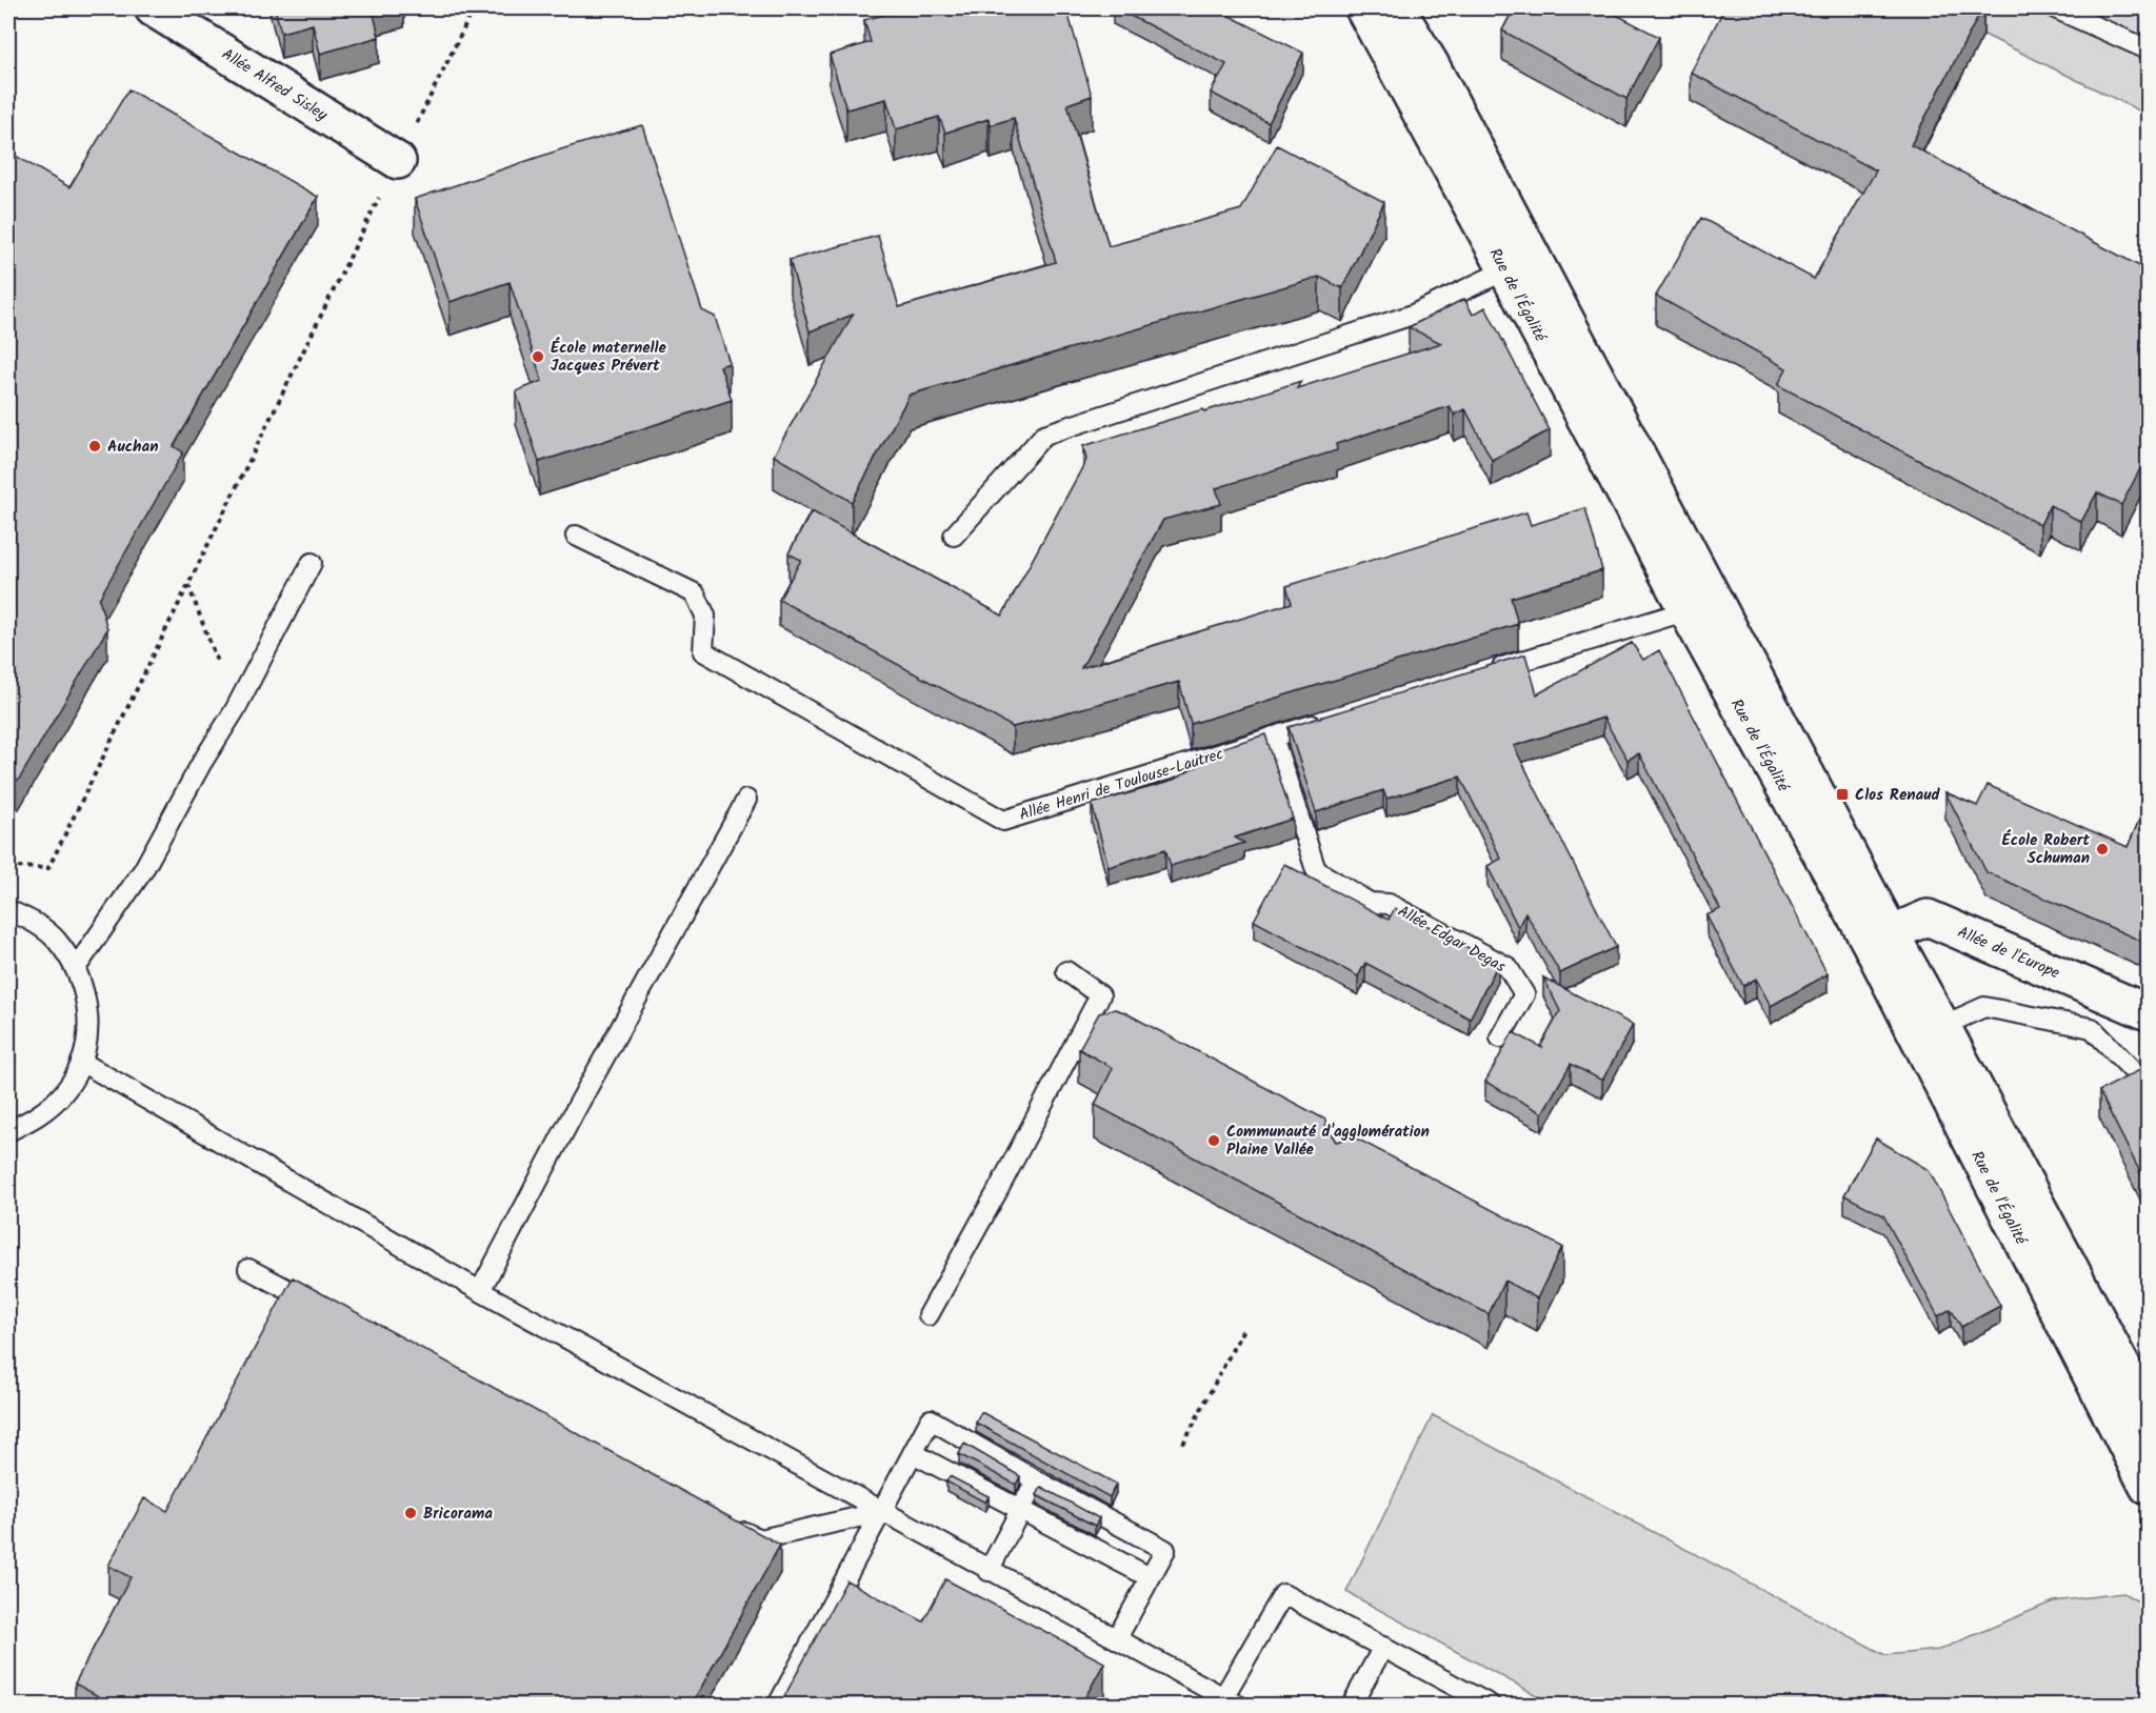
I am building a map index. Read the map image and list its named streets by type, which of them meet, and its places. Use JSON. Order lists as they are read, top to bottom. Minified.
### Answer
{"streets":{"street":["Allée Alfred Sisley","Rue de l'Égalité","Allée de l'Europe"],"lane":["Allée Henri de Toulouse-Lautrec","Allée Edgar Degas"]},"crossings":[["Rue de l'Égalité","Allée de l'Europe"],["Allée Henri de Toulouse-Lautrec","Allée Edgar Degas"]],"places":{"other":["École maternelle Jacques Prévert","Auchan","École Robert Schuman","Communauté d'agglomération Plaine Vallée","Bricorama"],"transit":["Clos Renaud"]}}
